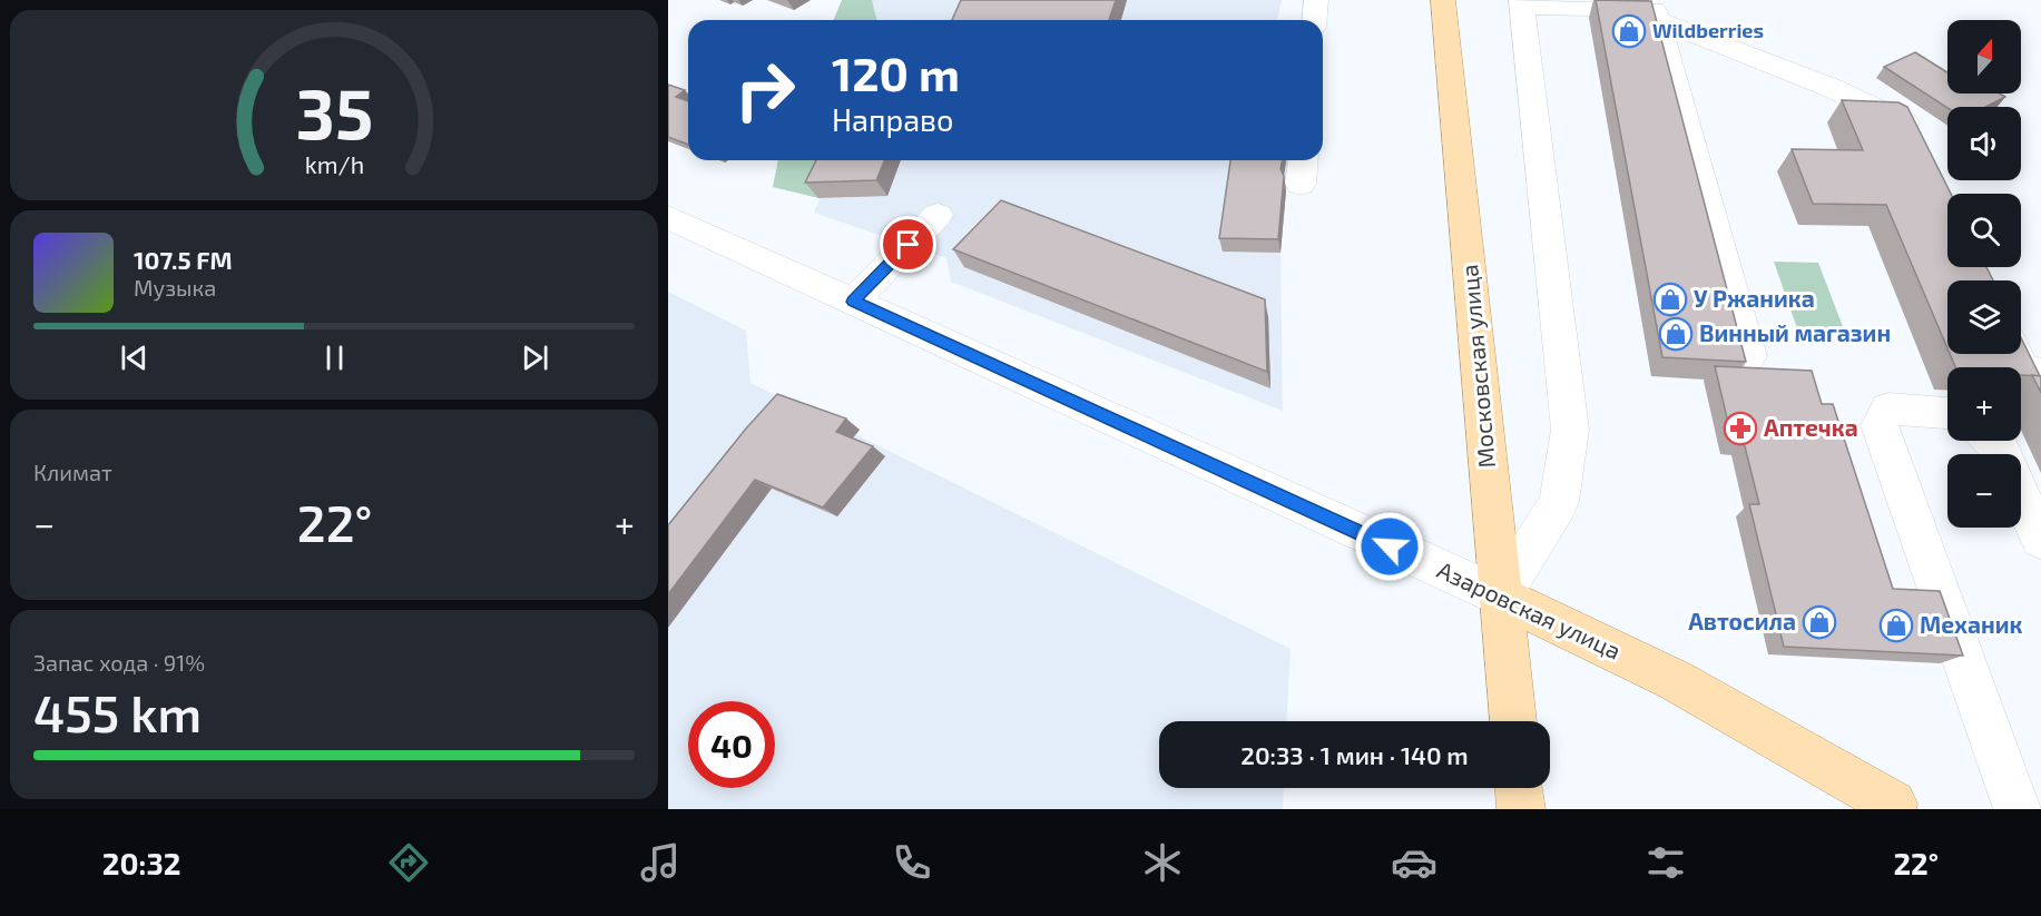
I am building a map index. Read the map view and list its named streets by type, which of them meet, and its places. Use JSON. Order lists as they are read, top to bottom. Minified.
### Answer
{"streets":{"main road":["Московская улица","Азаровская улица"]},"crossings":[["Московская улица","Азаровская улица"]],"places":{"shop":["Wildberries","У Ржаника","Винный магазин","Автосила","Механик"],"pharmacy":["Аптечка"]},"north":"top","page":{"map_buttons":["+","−"],"turn":["120 m","Направо"],"song":["107.5 FM","Музыка"],"tile":["Климат",["Запас хода · 91%","455 km"]],"heat":["−","22°","+"],"limit":"40","trip":"20:33 · 1 мин · 140 m","tabs":["20:32","22°"],"gauge":["35","km/h"]}}
